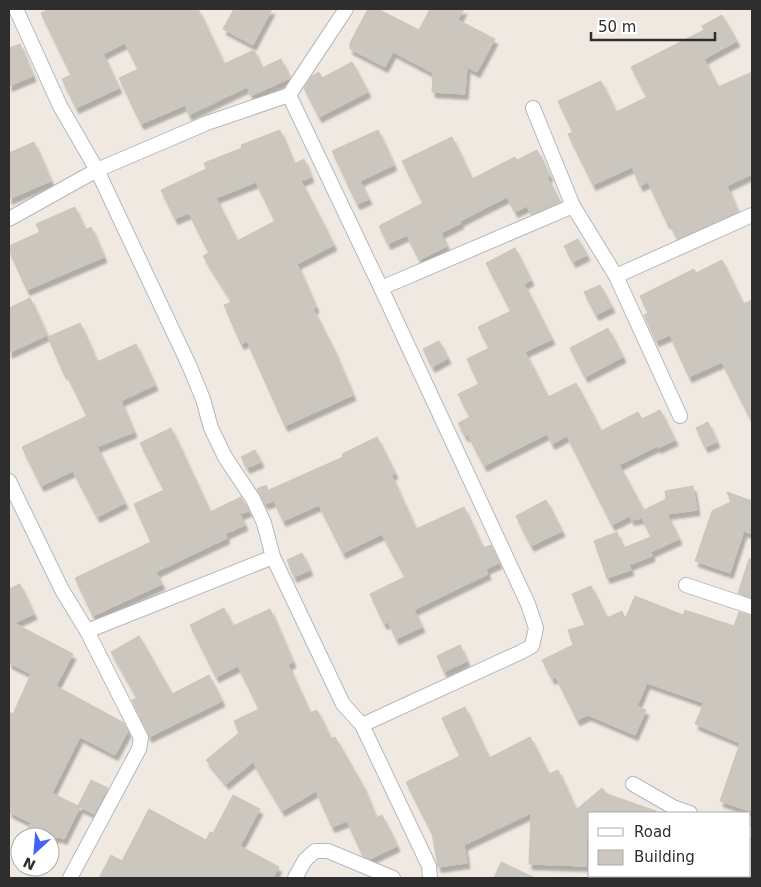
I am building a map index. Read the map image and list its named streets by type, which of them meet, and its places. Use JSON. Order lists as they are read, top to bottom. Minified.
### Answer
{"legend":["Road","Building"],"scale_bar":"50 m","north":"bottom left"}
